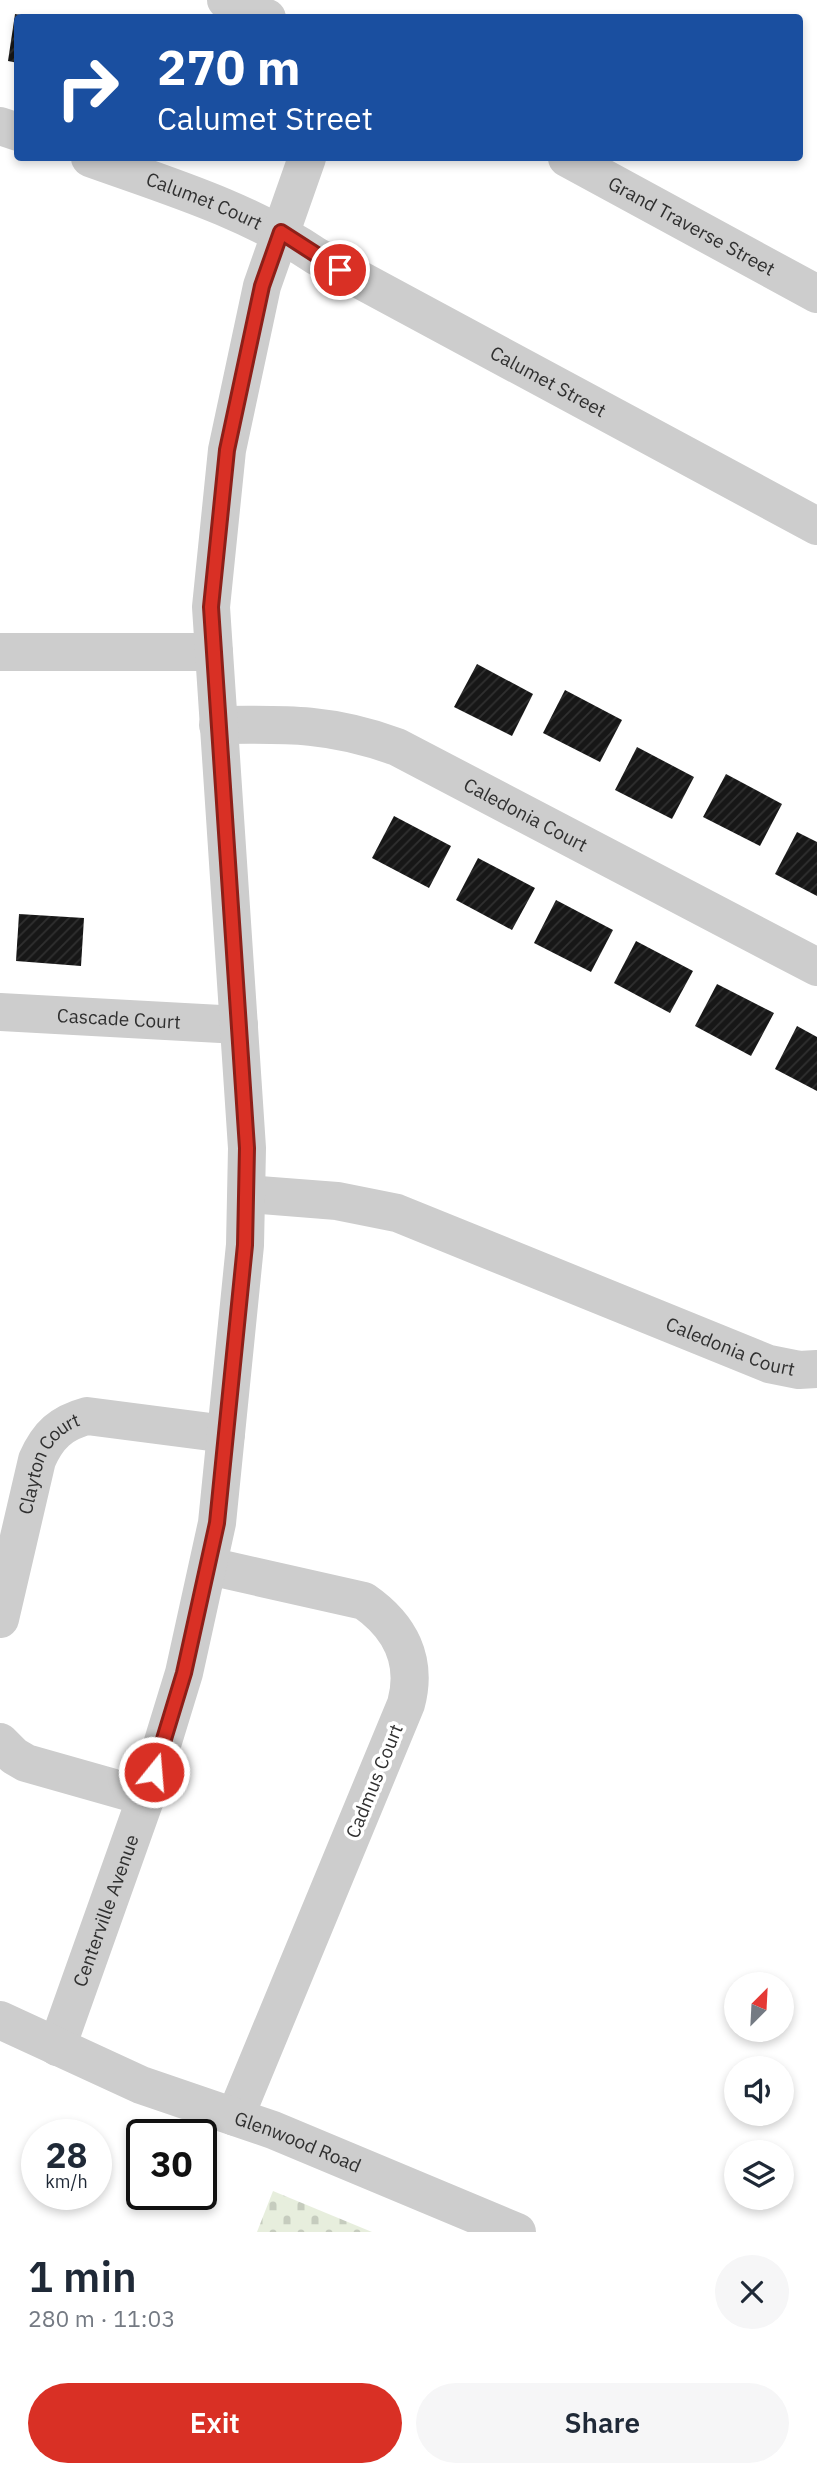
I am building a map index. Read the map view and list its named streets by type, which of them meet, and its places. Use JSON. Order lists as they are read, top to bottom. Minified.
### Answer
{"streets":{"street":["Calumet Court","Grand Traverse Street","Calumet Street","Caledonia Court","Cascade Court","Clayton Court","Cadmus Court","Centerville Avenue","Glenwood Road"]},"crossings":[["Calumet Court","Calumet Street"],["Calumet Court","Centerville Avenue"],["Calumet Street","Centerville Avenue"],["Caledonia Court","Centerville Avenue"],["Cascade Court","Centerville Avenue"],["Clayton Court","Centerville Avenue"],["Cadmus Court","Centerville Avenue"],["Cadmus Court","Glenwood Road"],["Centerville Avenue","Glenwood Road"]],"north":"top right","page":{"turn":["270 m","Calumet Street"],"speed":"28 km/h","limit":"30","heading":["1 min","280 m · 11:03"],"buttons":["Exit","Share"]}}
